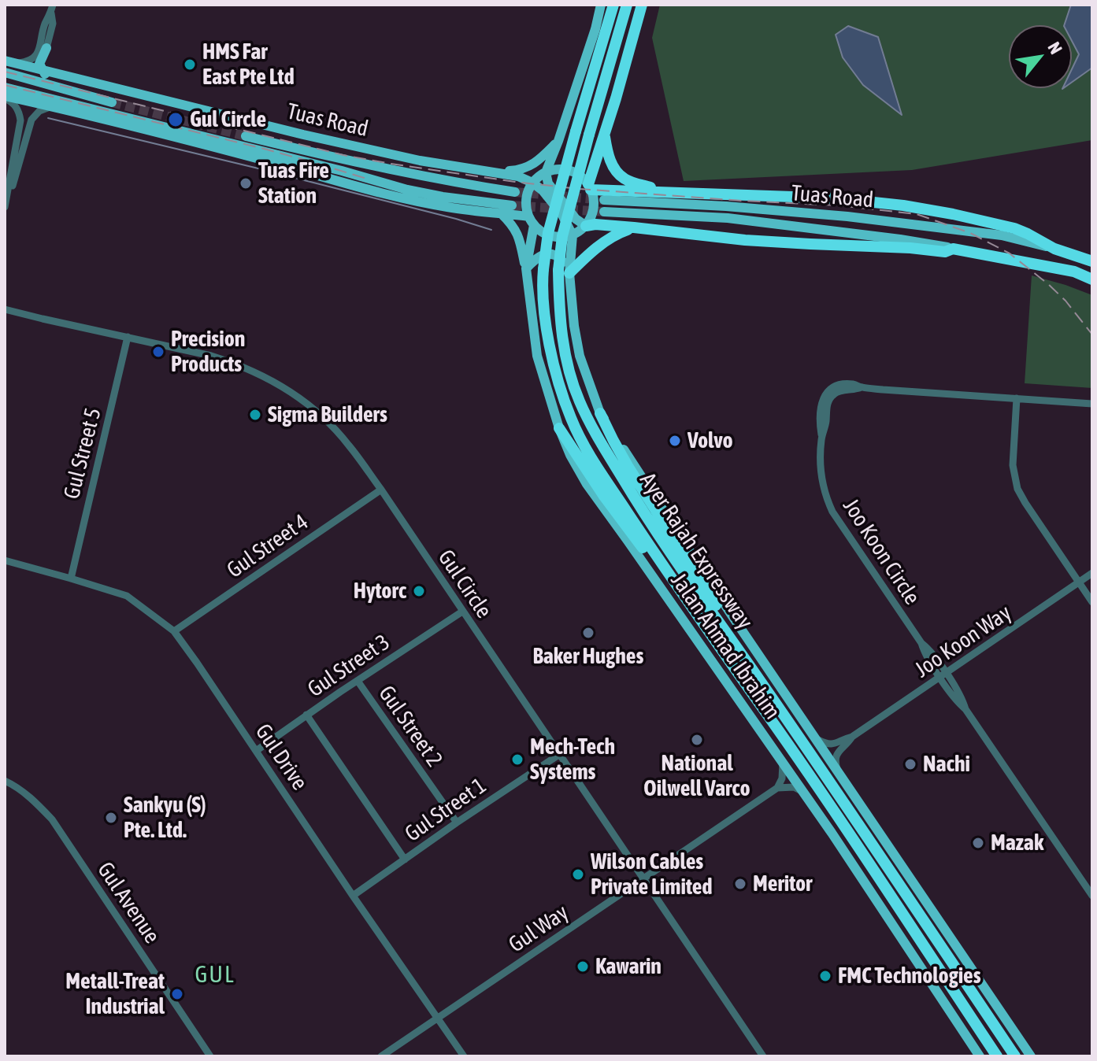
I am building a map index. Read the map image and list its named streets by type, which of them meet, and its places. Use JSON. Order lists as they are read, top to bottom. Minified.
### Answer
{"streets":{"highway":["Ayer Rajah Expressway"],"main road":["Tuas Road","Jalan Ahmad Ibrahim"],"street":["Gul Street 5","Gul Street 4","Joo Koon Circle","Gul Circle","Joo Koon Way","Gul Street 3","Gul Street 2","Gul Drive","Gul Street 1","Gul Avenue","Gul Way"]},"crossings":[["Tuas Road","Jalan Ahmad Ibrahim"],["Gul Street 5","Gul Circle"],["Gul Street 5","Gul Drive"],["Gul Street 4","Gul Circle"],["Gul Street 4","Gul Drive"],["Ayer Rajah Expressway","Jalan Ahmad Ibrahim"],["Joo Koon Circle","Joo Koon Way"],["Gul Circle","Gul Street 3"],["Gul Circle","Gul Street 1"],["Gul Circle","Gul Way"],["Joo Koon Way","Jalan Ahmad Ibrahim"],["Gul Street 3","Gul Street 2"],["Gul Street 3","Gul Drive"],["Gul Street 2","Gul Street 1"],["Gul Drive","Gul Street 1"],["Gul Drive","Gul Way"]],"districts":["GUL"],"places":["HMS Far East Pte Ltd","Gul Circle","Tuas Fire Station","Precision Products","Sigma Builders","Volvo","Hytorc","Baker Hughes","National Oilwell Varco","Mech-Tech Systems","Nachi","Sankyu (S) Pte. Ltd.","Mazak","Wilson Cables Private Limited","Meritor","Kawarin","FMC Technologies","Metall-Treat Industrial"],"north":"top right"}
